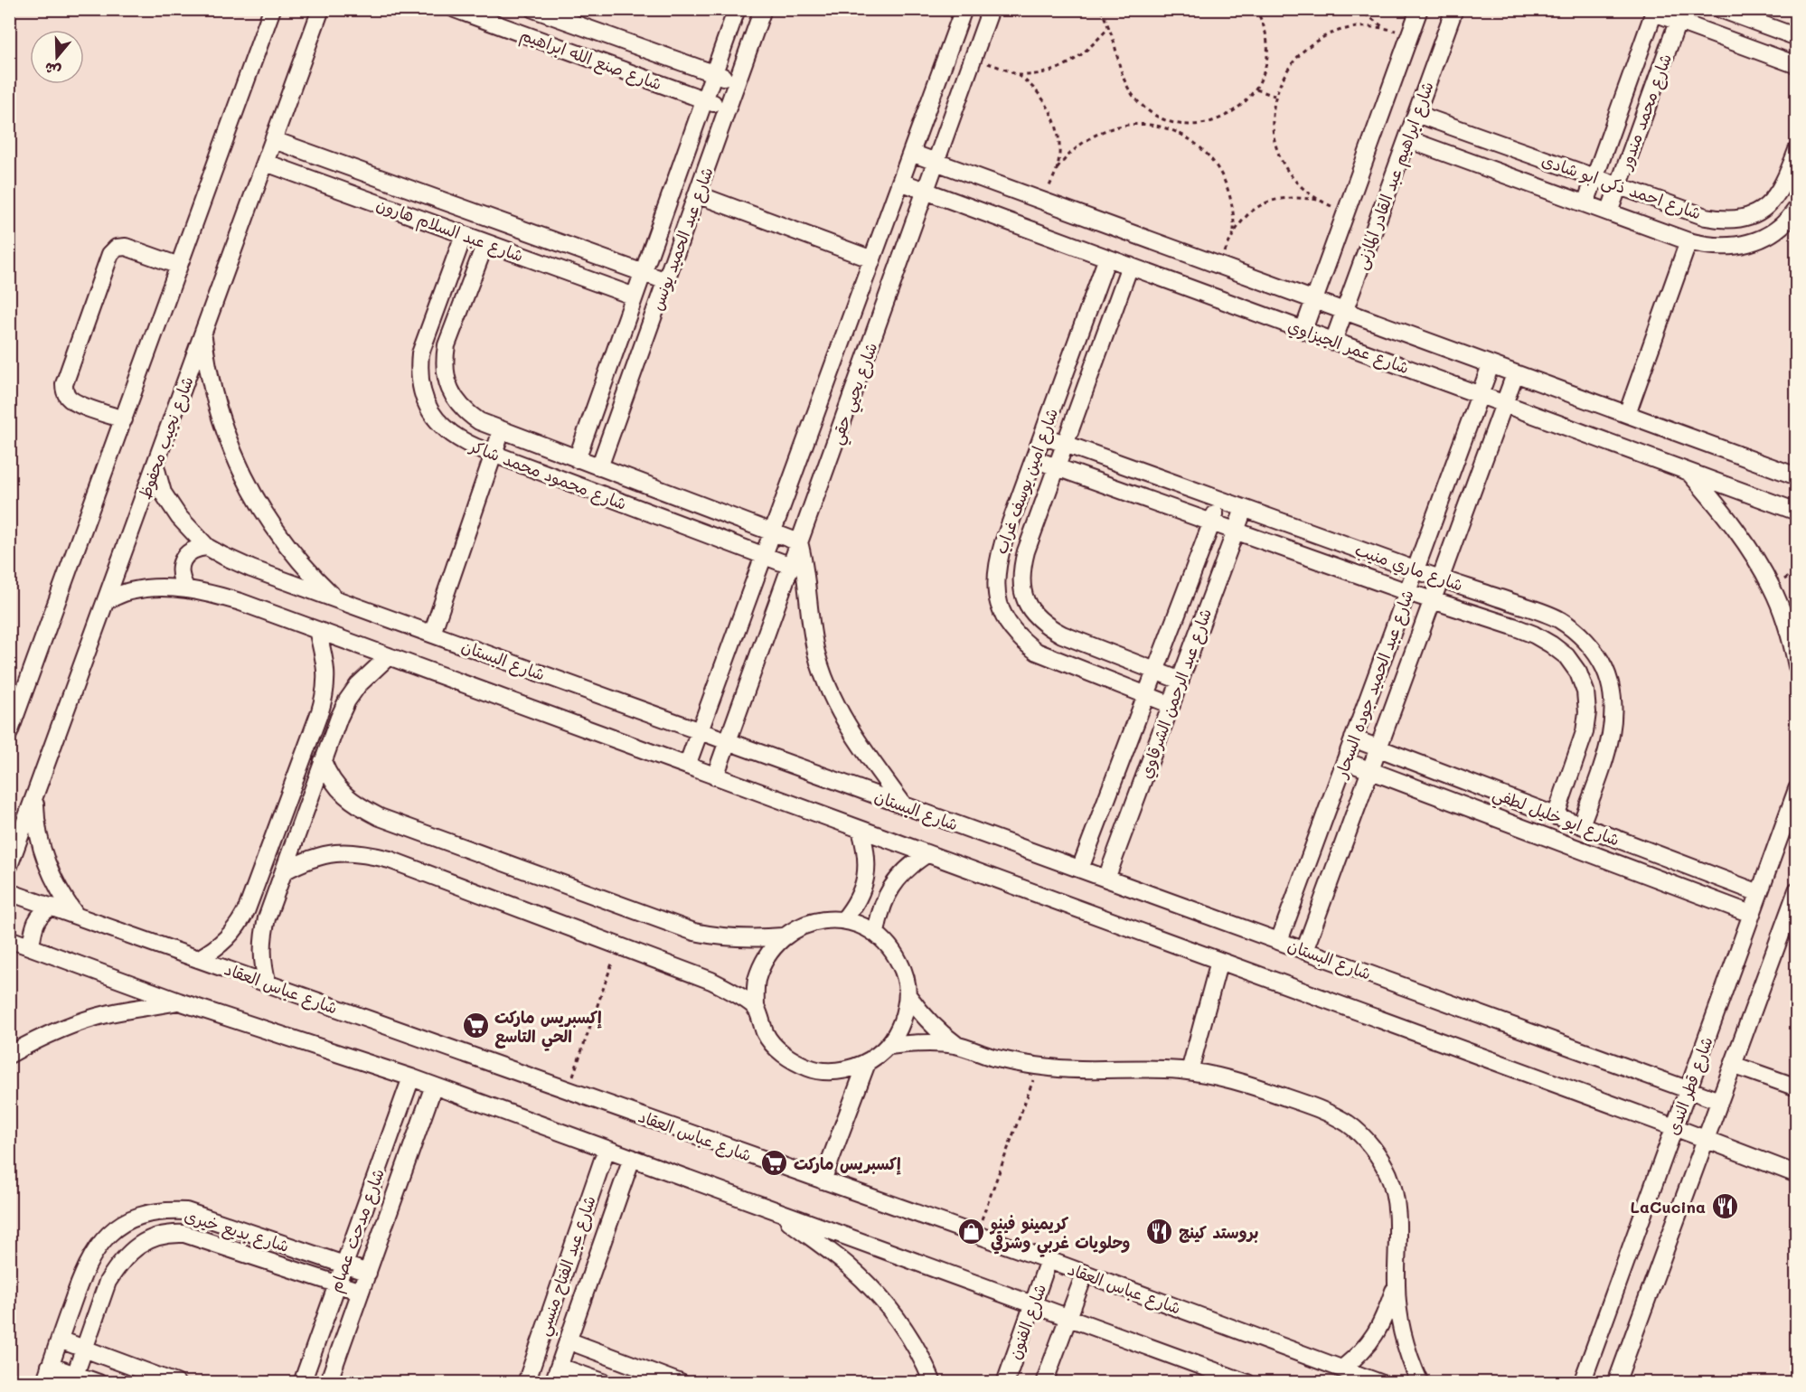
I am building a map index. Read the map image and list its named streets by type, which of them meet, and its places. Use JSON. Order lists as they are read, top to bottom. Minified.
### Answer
{"streets":{"street":["شارع صنع الله ابراهيم","شارع محمد مندور","شارع ابراهيم عبد القادر المازنى","شارع احمد ذكى ابو شادى","شارع عبد السلام هارون","شارع عبد الحميد يونس","شارع عمر الجيزاوي","شارع يحيي حقي","شارع نجيب محفوظ","شارع محمود محمد شاكر","شارع امين يوسف غراب","شارع ماري منيب","شارع البستان","شارع عبد الحميد جوده السحار","شارع عبد الرحمن الشرقاوي","شارع ابو خليل لطفي","شارع عباس العقاد","شارع قطر الندى","شارع بديع خيرى","شارع مدحت عصام","شارع عبد الفتاح منسي","شارع الفنون"]},"crossings":[["شارع صنع الله ابراهيم","شارع عبد الحميد يونس"],["شارع محمد مندور","شارع احمد ذكى ابو شادى"],["شارع ابراهيم عبد القادر المازنى","شارع احمد ذكى ابو شادى"],["شارع ابراهيم عبد القادر المازنى","شارع عمر الجيزاوي"],["شارع عبد السلام هارون","شارع عبد الحميد يونس"],["شارع عبد السلام هارون","شارع نجيب محفوظ"],["شارع عبد السلام هارون","شارع محمود محمد شاكر"],["شارع عبد الحميد يونس","شارع محمود محمد شاكر"],["شارع عمر الجيزاوي","شارع يحيي حقي"],["شارع عمر الجيزاوي","شارع امين يوسف غراب"],["شارع عمر الجيزاوي","شارع عبد الحميد جوده السحار"],["شارع يحيي حقي","شارع محمود محمد شاكر"],["شارع يحيي حقي","شارع البستان"],["شارع نجيب محفوظ","شارع البستان"],["شارع امين يوسف غراب","شارع ماري منيب"],["شارع امين يوسف غراب","شارع عبد الرحمن الشرقاوي"],["شارع ماري منيب","شارع عبد الحميد جوده السحار"],["شارع ماري منيب","شارع عبد الرحمن الشرقاوي"],["شارع ماري منيب","شارع ابو خليل لطفي"],["شارع البستان","شارع عبد الحميد جوده السحار"],["شارع البستان","شارع عبد الرحمن الشرقاوي"],["شارع البستان","شارع قطر الندى"],["شارع عبد الحميد جوده السحار","شارع ابو خليل لطفي"],["شارع ابو خليل لطفي","شارع قطر الندى"],["شارع عباس العقاد","شارع الفنون"],["شارع بديع خيرى","شارع مدحت عصام"]],"places":{"supermarket":["إكسبريس ماركت الحي التاسع","إكسبريس ماركت"],"restaurant":["LaCucina","بروستد كينج"],"shop":["كريمينو فينو وحلويات غربي وشرقي"]},"north":"bottom"}
